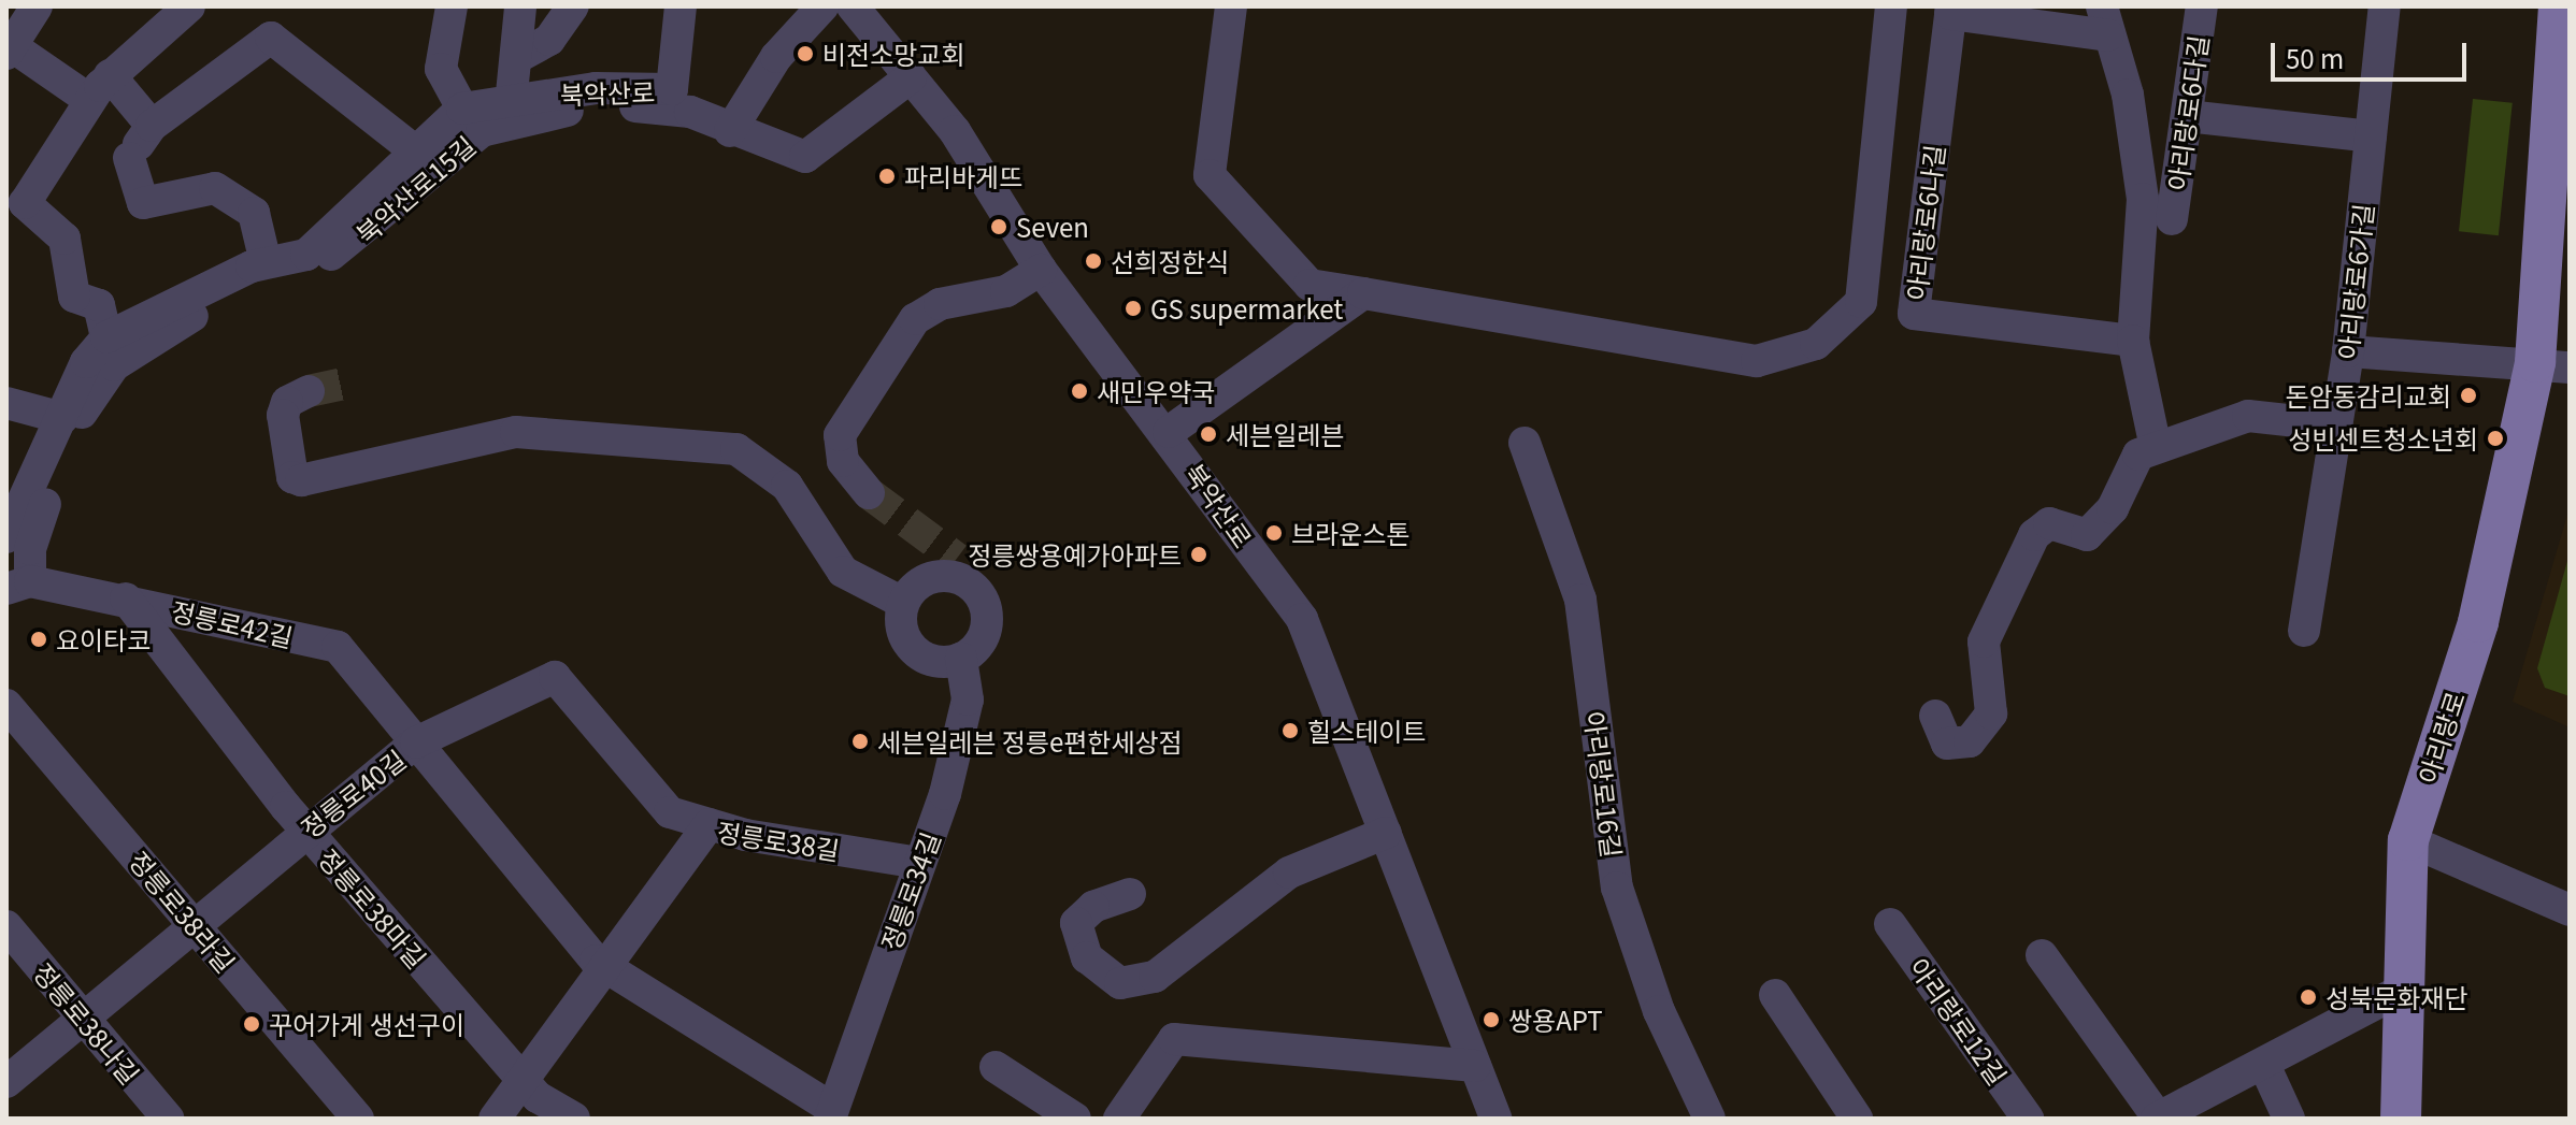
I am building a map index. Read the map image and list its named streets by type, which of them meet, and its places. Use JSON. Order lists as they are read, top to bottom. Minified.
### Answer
{"streets":{"main road":["아리랑로"],"street":["북악산로","아리랑로6다길","북악산로15길","아리랑로6나길","아리랑로6가길","정릉로42길","아리랑로16길","정릉로40길","정릉로38길","정릉로34길","정릉로38마길","정릉로38라길","아리랑로12길","정릉로38나길"]},"crossings":[["북악산로","북악산로15길"],["정릉로42길","정릉로40길"],["정릉로42길","정릉로38마길"],["정릉로40길","정릉로38길"],["정릉로40길","정릉로38마길"],["정릉로40길","정릉로38라길"],["정릉로40길","정릉로38나길"],["정릉로38길","정릉로34길"],["정릉로38길","정릉로38마길"]],"places":["비전소망교회","파리바게뜨","Seven","선희정한식","GS supermarket","새민우약국","돈암동감리교회","세븐일레븐","성빈센트청소년회","브라운스톤","정릉쌍용예가아파트","요이타코","힐스테이트","세븐일레븐 정릉e편한세상점","성북문화재단","쌍용APT","꾸어가게 생선구이"],"scale_bar":"50 m"}
